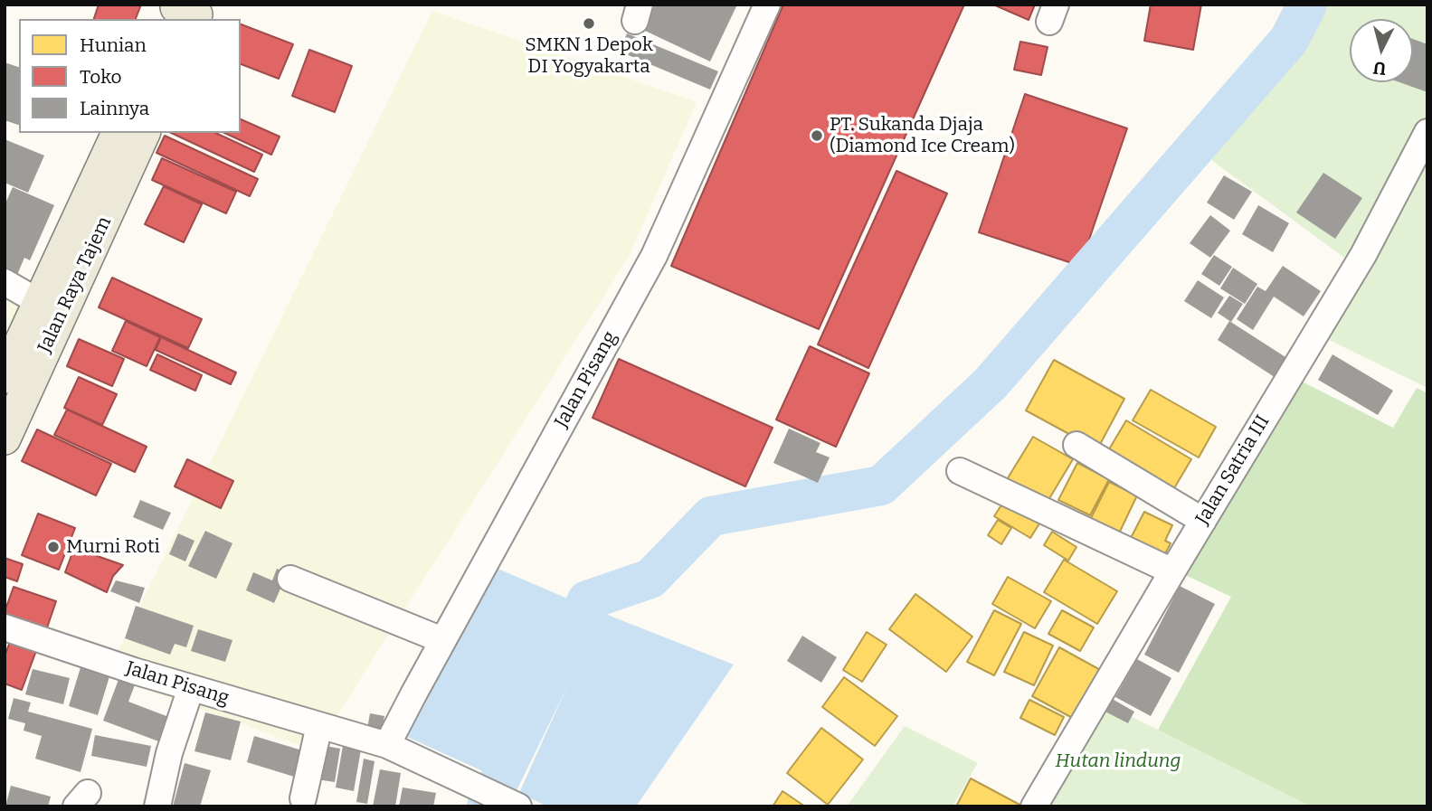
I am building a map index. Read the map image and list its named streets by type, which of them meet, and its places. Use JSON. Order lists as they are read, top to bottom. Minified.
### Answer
{"streets":{"main road":["Jalan Raya Tajem"],"street":["Jalan Pisang","Jalan Satria III"]},"parks":["Hutan lindung"],"places":["SMKN 1 Depok DI Yogyakarta","PT. Sukanda Djaja (Diamond Ice Cream)","Murni Roti"],"legend":["Hunian","Toko","Lainnya"],"north":"bottom"}
